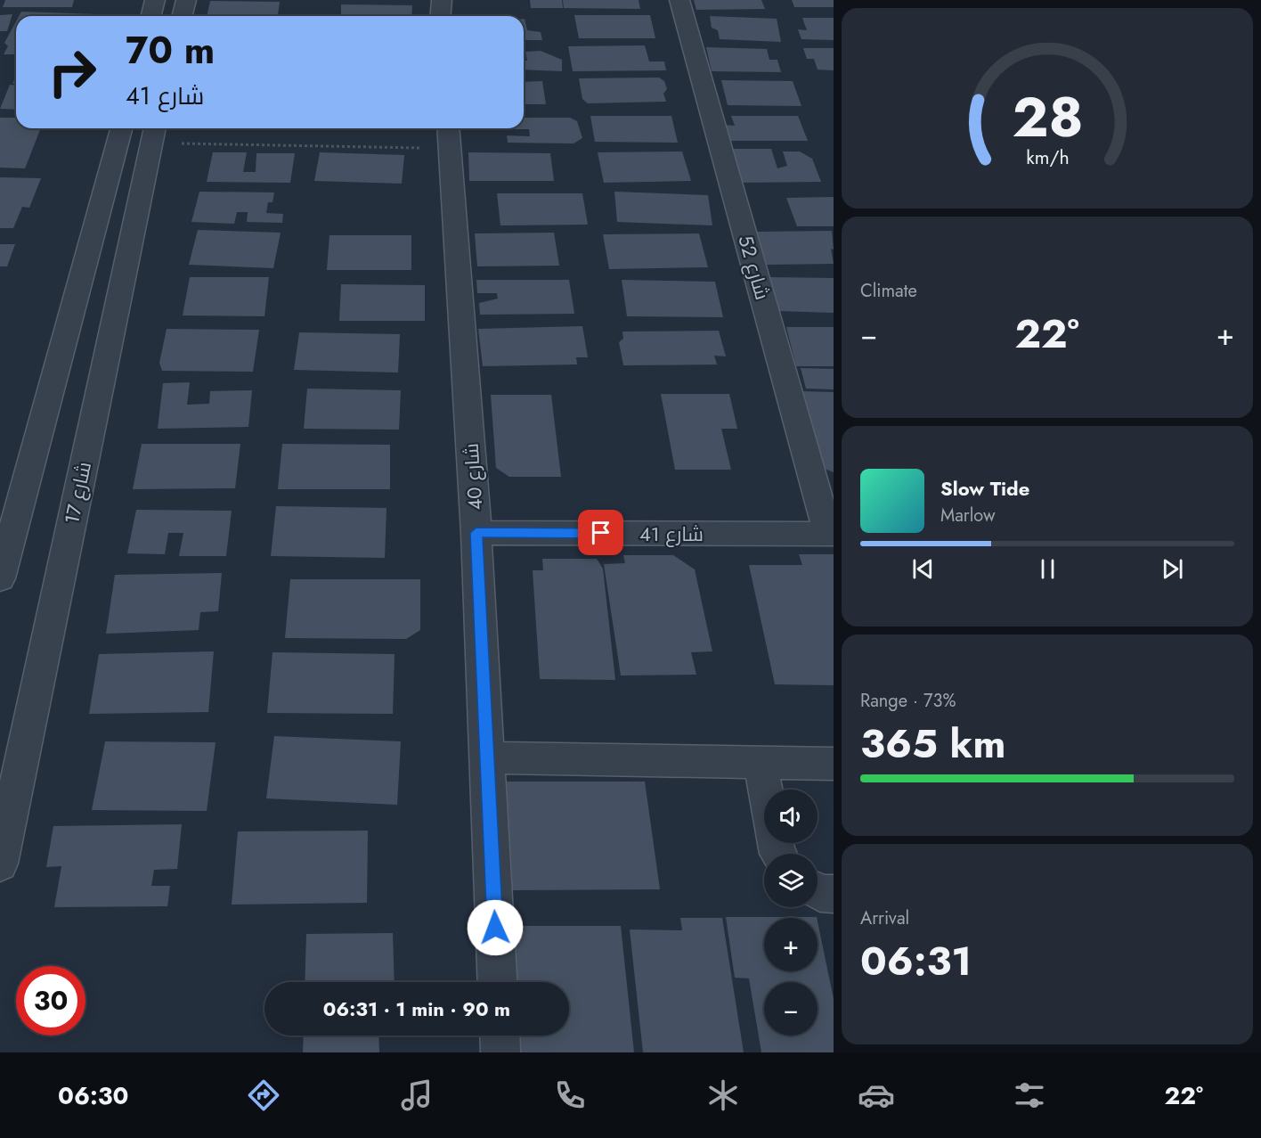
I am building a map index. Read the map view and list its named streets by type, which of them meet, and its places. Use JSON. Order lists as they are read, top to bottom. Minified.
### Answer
{"streets":{"street":["شارع 52","شارع 40","شارع 17","شارع 41"]},"crossings":[["شارع 52","شارع 41"],["شارع 40","شارع 41"]],"page":{"turn":["70 m","شارع 41"],"tile":["Climate",["Range · 73%","365 km"],["Arrival","06:31"]],"heat":["−","22°","+"],"song":["Slow Tide","Marlow"],"map_buttons":["+","−"],"limit":"30","trip":"06:31 · 1 min · 90 m","tabs":["06:30","22°"],"gauge":["28","km/h"]}}
